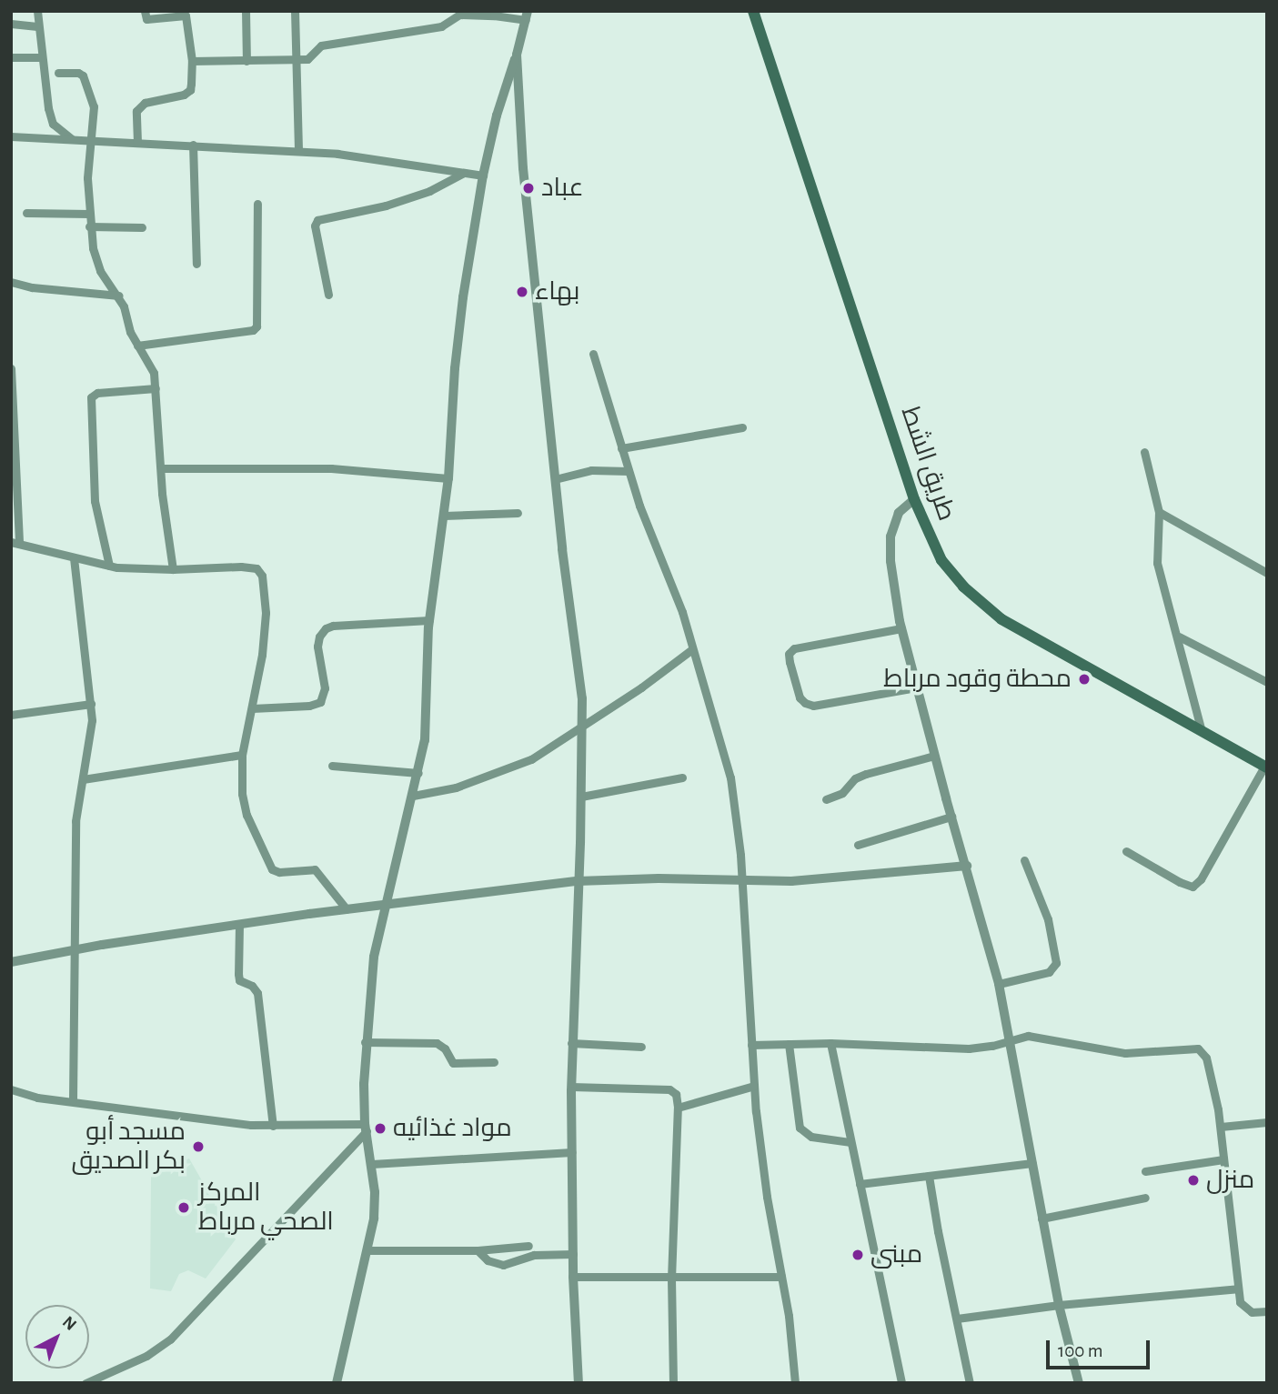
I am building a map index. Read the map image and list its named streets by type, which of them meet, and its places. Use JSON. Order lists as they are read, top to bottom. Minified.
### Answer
{"streets":{"main road":["طريق الشط"]},"places":["عباد","بهاء","محطة وقود مرباط","مواد غذائيه","مسجد أبو بكر الصديق","منزل","المركز الصحي مرباط","مبنى"],"scale_bar":"100 m","north":"top right"}
